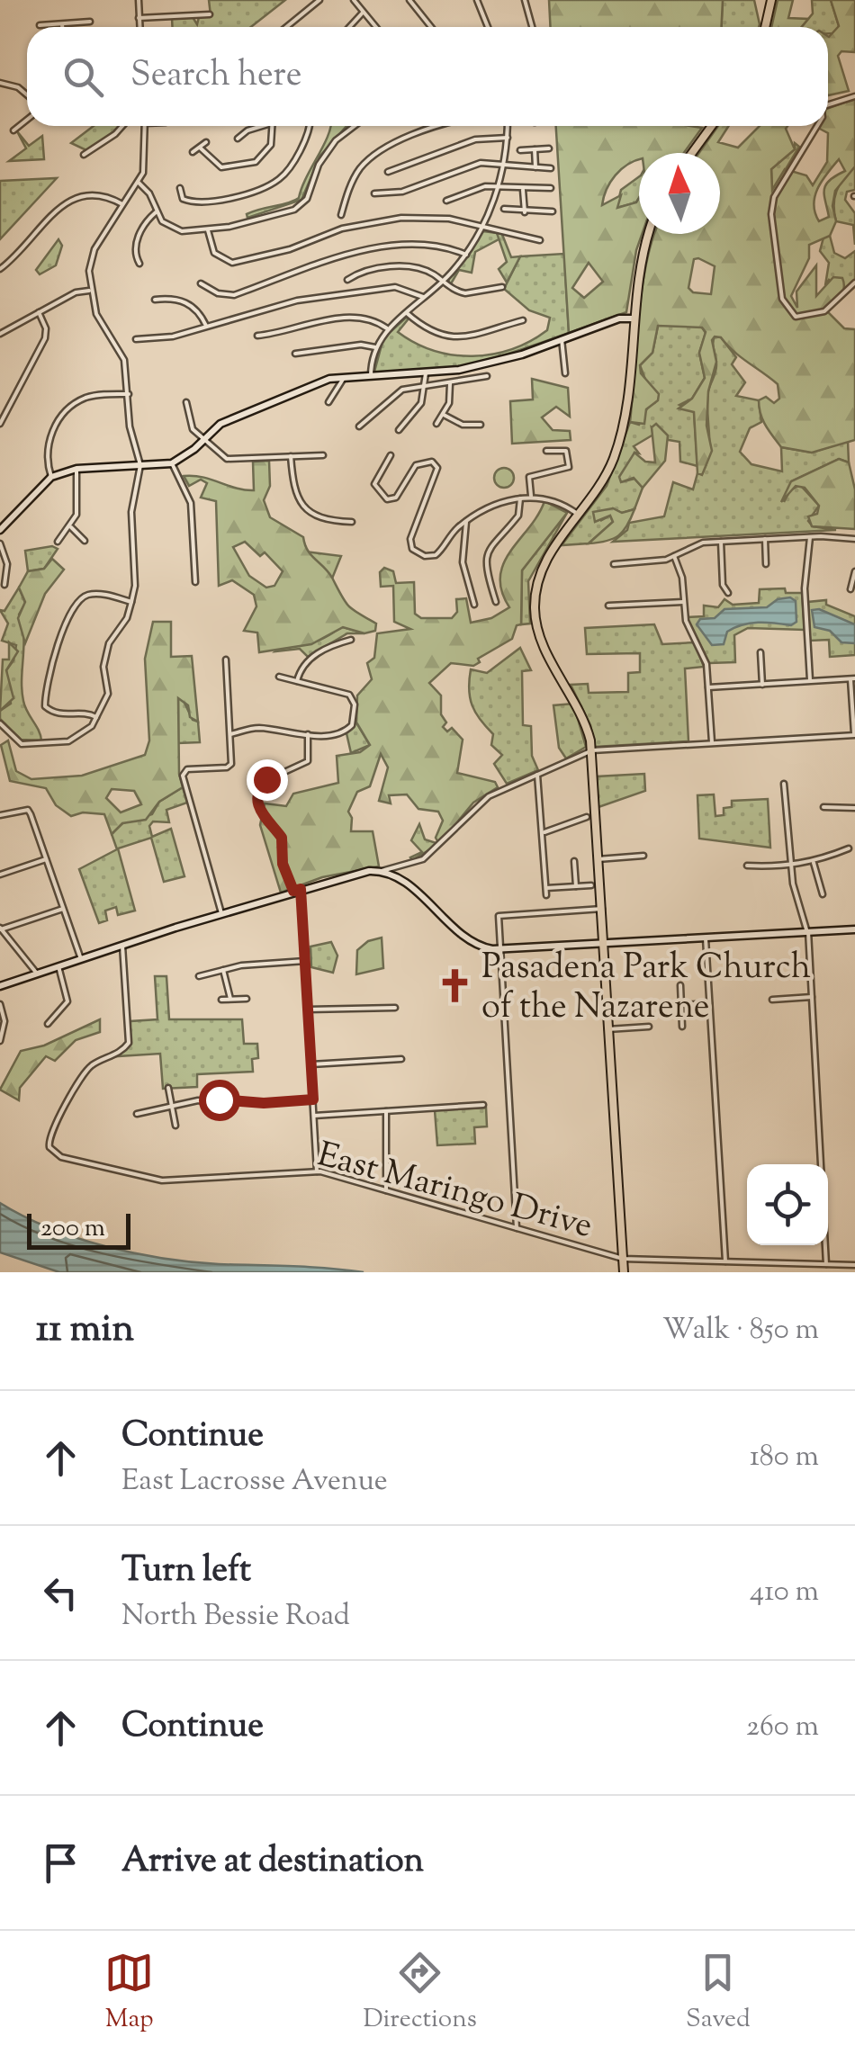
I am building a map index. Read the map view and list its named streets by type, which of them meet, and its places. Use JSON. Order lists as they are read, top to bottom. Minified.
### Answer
{"streets":{"street":["East Maringo Drive"]},"places":{"church":["Pasadena Park Church of the Nazarene"]},"scale_bar":"200 m","north":"top","page":{"search":"Search here","scale":"200 m","heading":["11 min","Walk · 850 m"],"list":[["Continue","East Lacrosse Avenue","180 m"],["Turn left","North Bessie Road","410 m"],["Continue","260 m"],"Arrive at destination"],"nav":["Map","Directions","Saved"]}}
